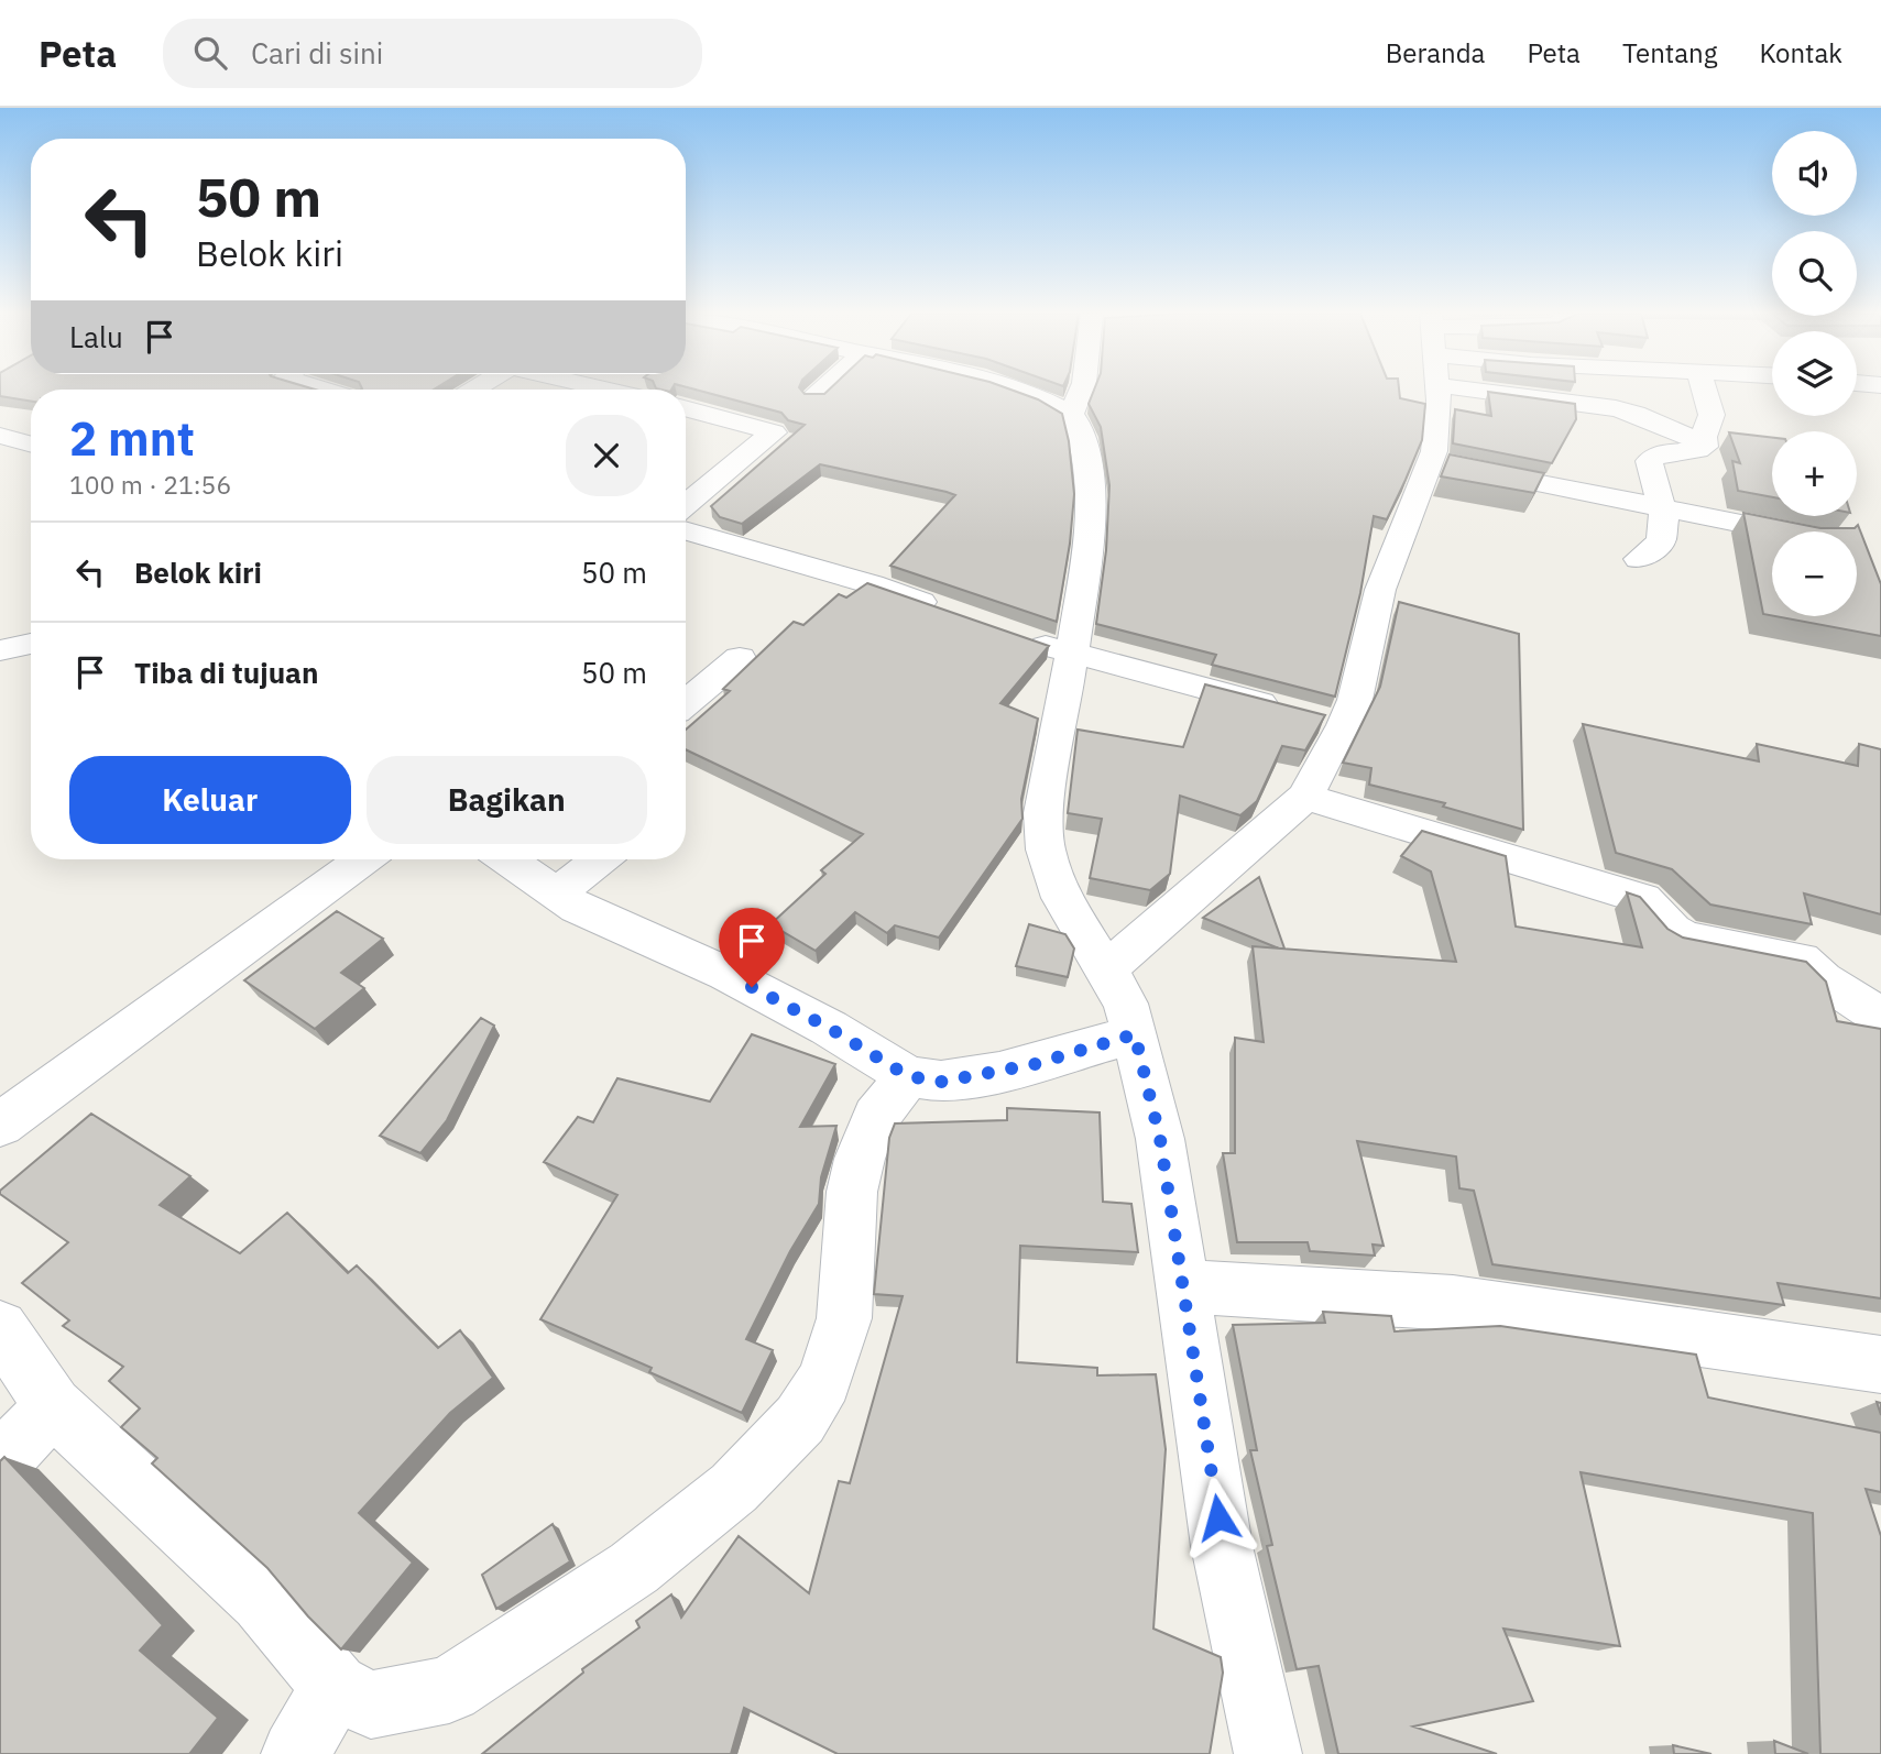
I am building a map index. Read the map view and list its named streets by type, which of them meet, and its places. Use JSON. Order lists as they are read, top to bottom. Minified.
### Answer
{"page":{"header":"Peta","search":"Cari di sini","nav":["Beranda","Peta","Tentang","Kontak"],"map_buttons":["+","−"],"turn":["50 m","Belok kiri"],"then":"Lalu","heading":["2 mnt","100 m · 21:56"],"list":[{"name":"Belok kiri","value":"50 m"},{"name":"Tiba di tujuan","value":"50 m"}],"buttons":["Keluar","Bagikan"]}}
